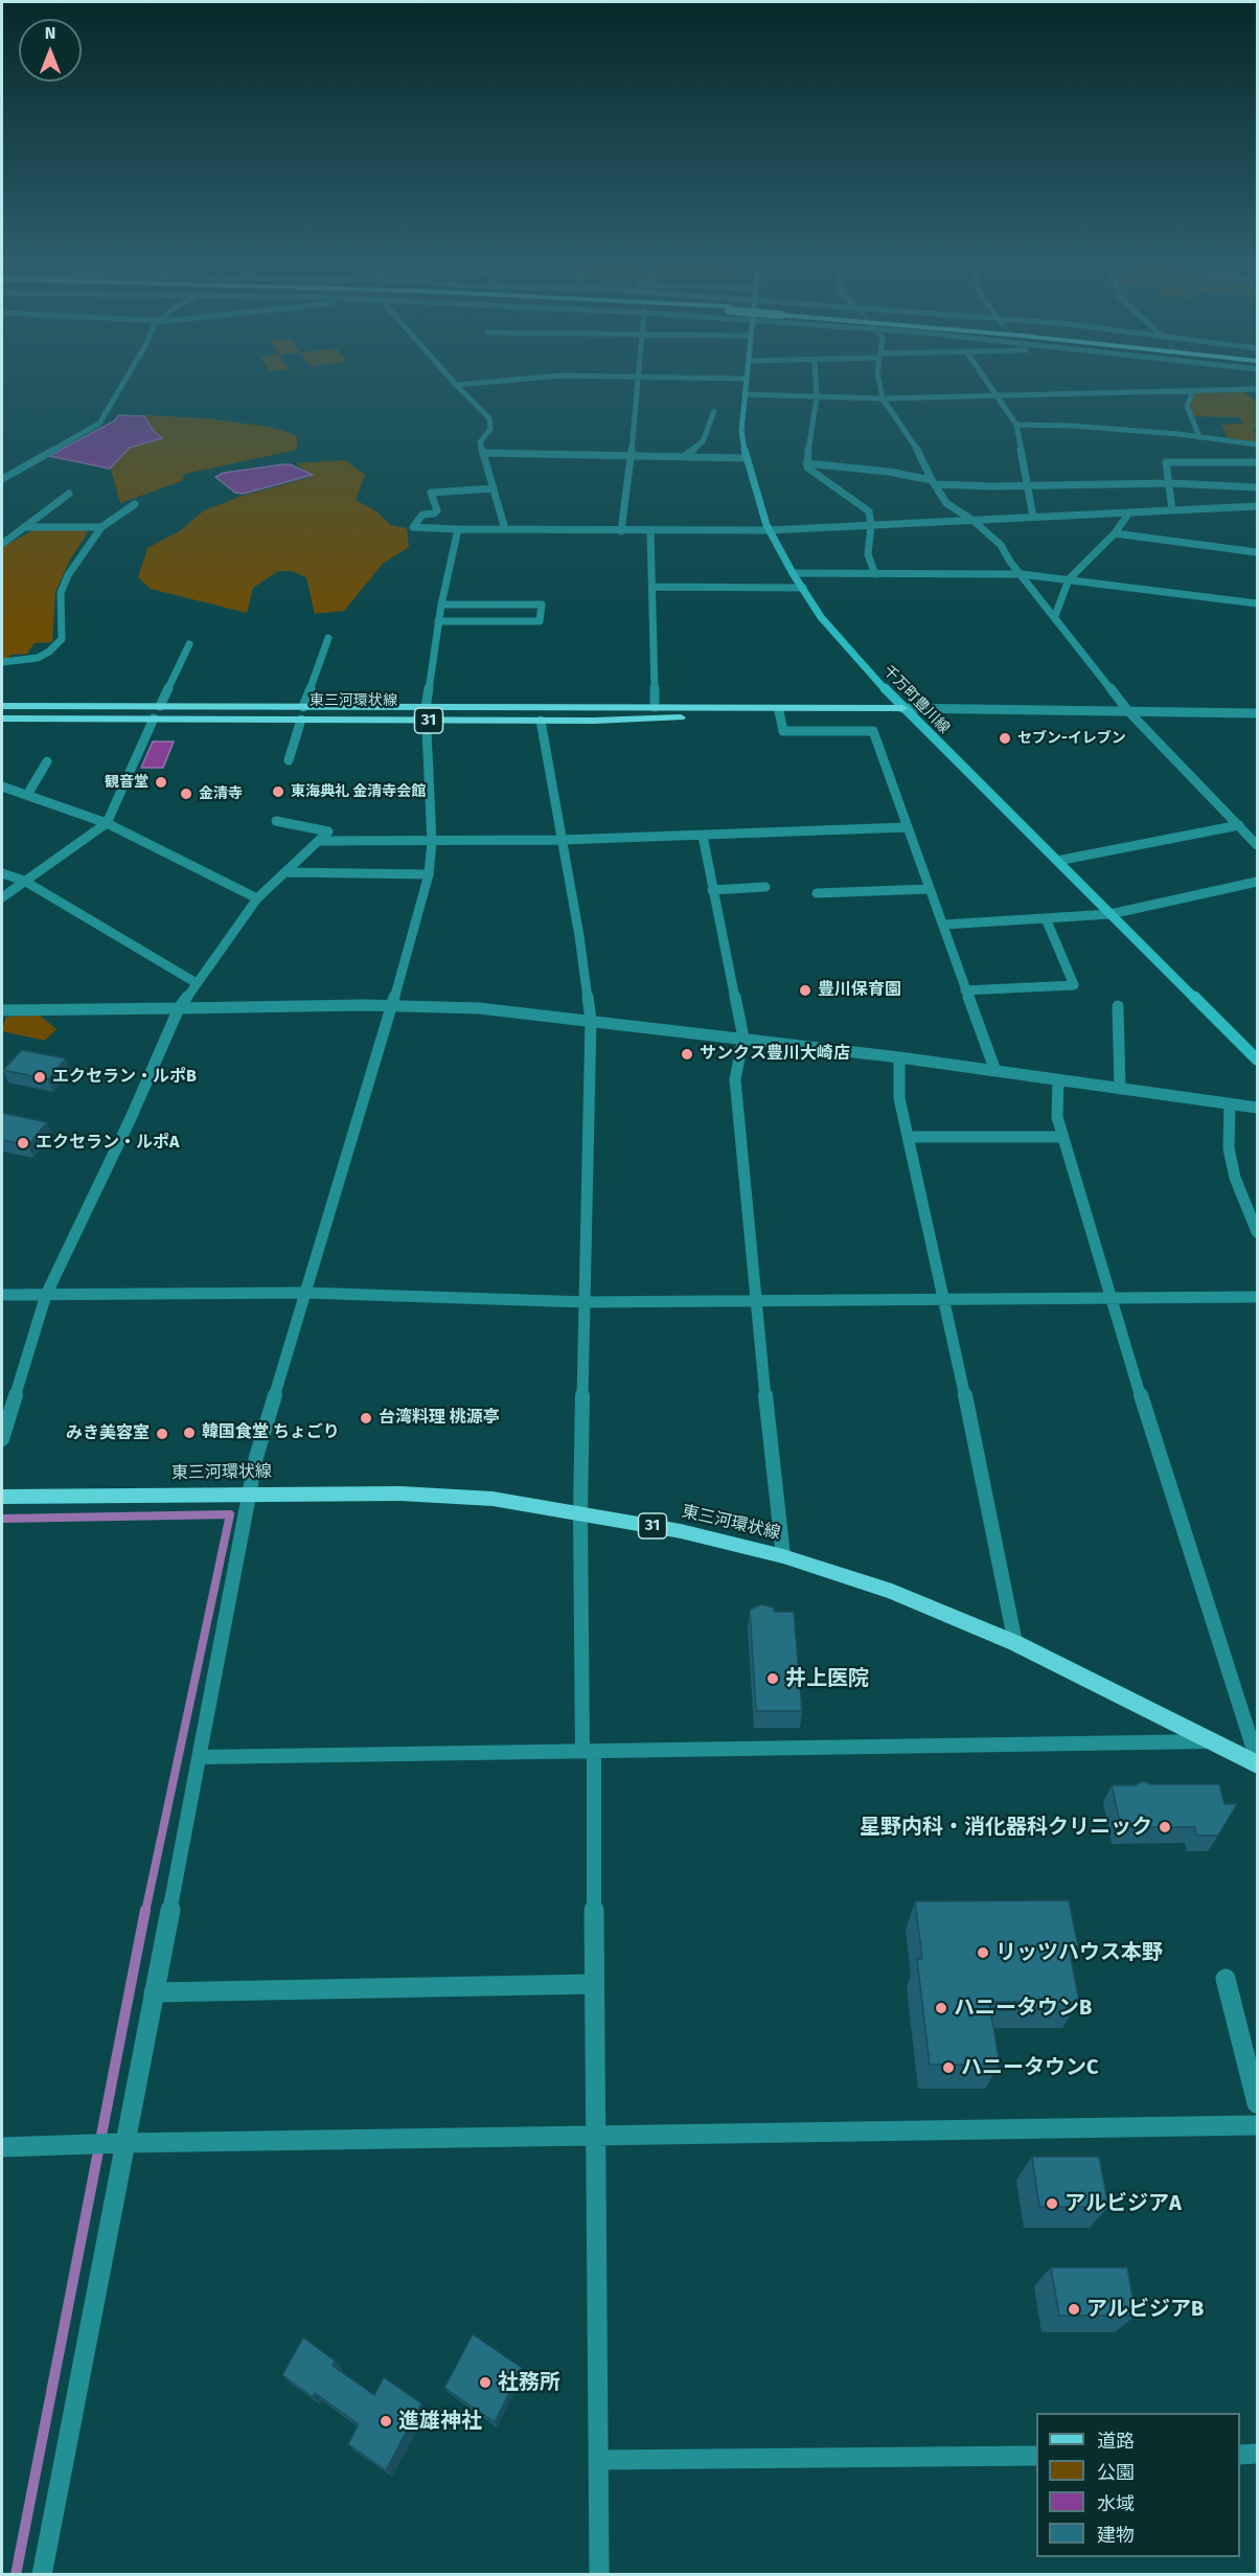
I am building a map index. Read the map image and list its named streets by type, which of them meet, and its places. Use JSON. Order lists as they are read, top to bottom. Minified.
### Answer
{"streets":{"main road":["千万町豊川線","東三河環状線","31"]},"crossings":[["千万町豊川線","東三河環状線"]],"places":["セブン-イレブン","観音堂","東海典礼 金清寺会館","金清寺","豊川保育園","サンクス豊川大崎店","エクセラン・ルポB","エクセラン・ルポA","台湾料理 桃源亭","韓国食堂 ちょごり","みき美容室","井上医院","星野内科・消化器科クリニック","リッツハウス本野","ハニータウンB","ハニータウンC","アルビジアA","アルビジアB","社務所","進雄神社"],"legend":["道路","公園","水域","建物"],"north":"top"}
